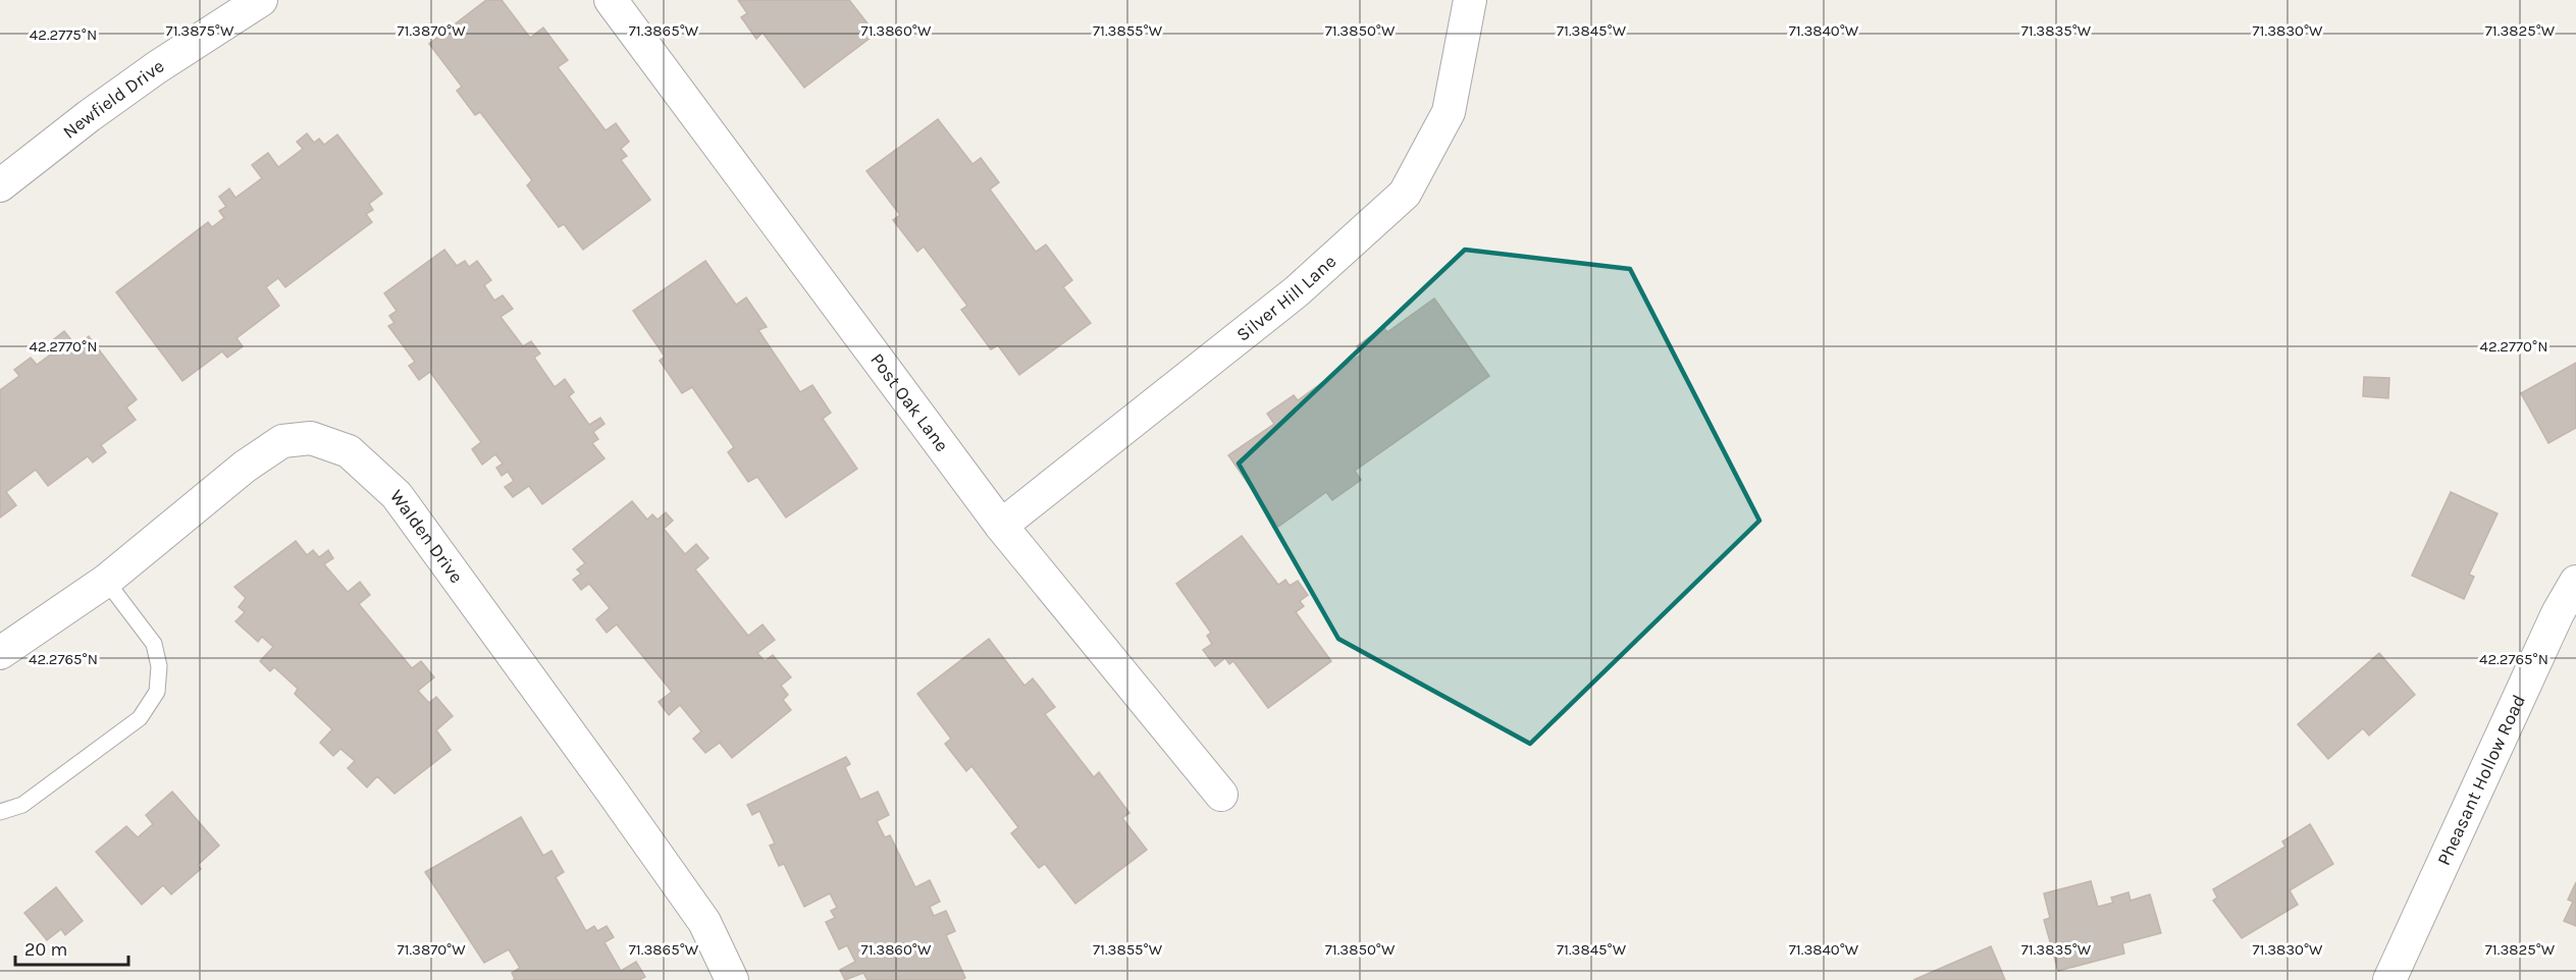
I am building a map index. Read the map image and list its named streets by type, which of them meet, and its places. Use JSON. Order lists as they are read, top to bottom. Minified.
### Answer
{"streets":{"street":["Newfield Drive","Silver Hill Lane","Post Oak Lane","Walden Drive","Pheasant Hollow Road"]},"crossings":[["Silver Hill Lane","Post Oak Lane"]],"scale_bar":"20 m","coordinates":["71.3875°W","71.3870°W","71.3865°W","71.3860°W","71.3855°W","71.3850°W","71.3845°W","71.3840°W","71.3835°W","71.3830°W","71.3825°W","42.2775°N","42.2770°N","42.2765°N"]}
